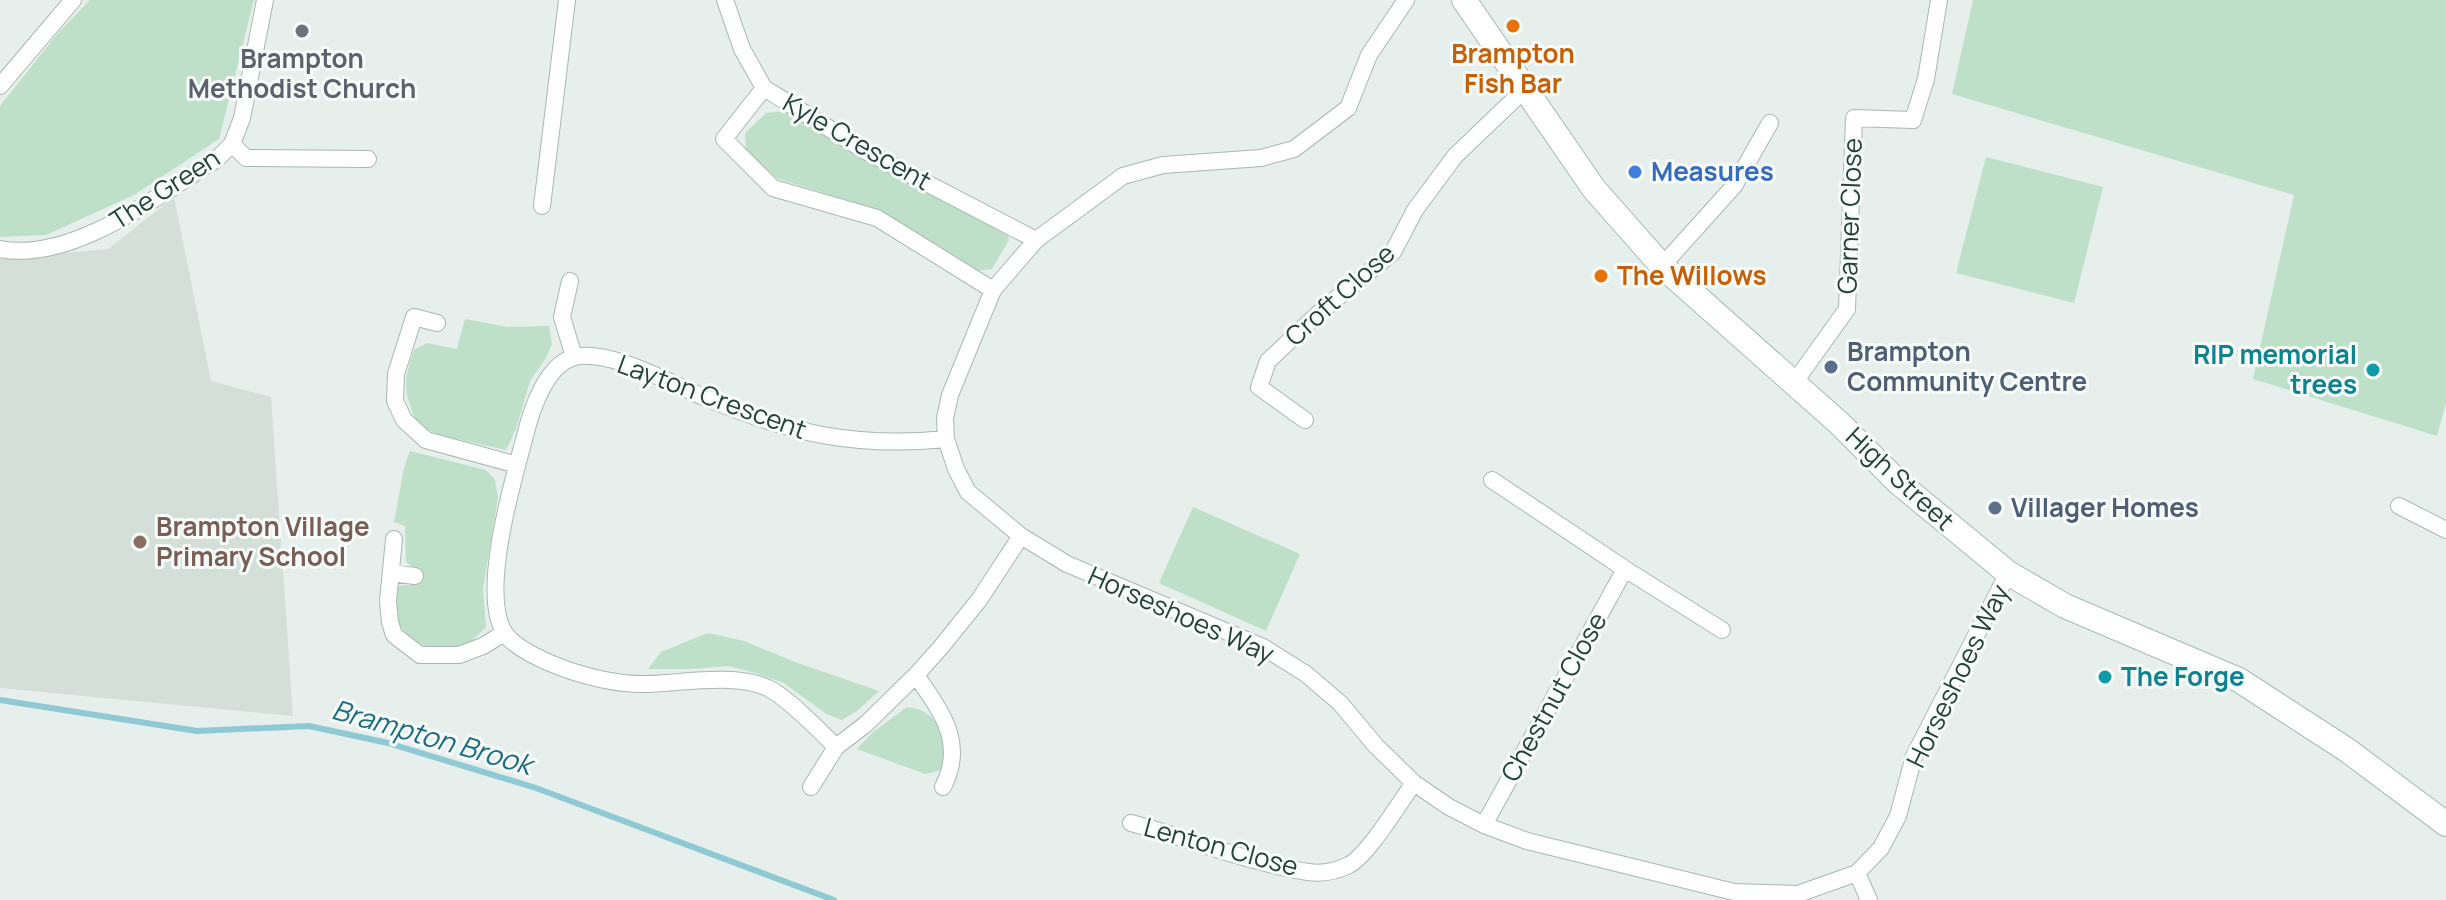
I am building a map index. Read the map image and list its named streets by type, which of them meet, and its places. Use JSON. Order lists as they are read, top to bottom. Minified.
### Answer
{"streets":{"street":["Kyle Crescent","The Green","Garner Close","Croft Close","Layton Crescent","High Street","Horseshoes Way","Chestnut Close","Lenton Close"]},"crossings":[["Kyle Crescent","Horseshoes Way"],["Garner Close","High Street"],["Croft Close","High Street"],["Layton Crescent","Horseshoes Way"],["High Street","Horseshoes Way"],["Horseshoes Way","Chestnut Close"],["Horseshoes Way","Lenton Close"]],"water":["Brampton Brook"],"places":["Brampton Fish Bar","Brampton Methodist Church","Measures","The Willows","Brampton Community Centre","RIP memorial trees","Villager Homes","Brampton Village Primary School","The Forge"]}
